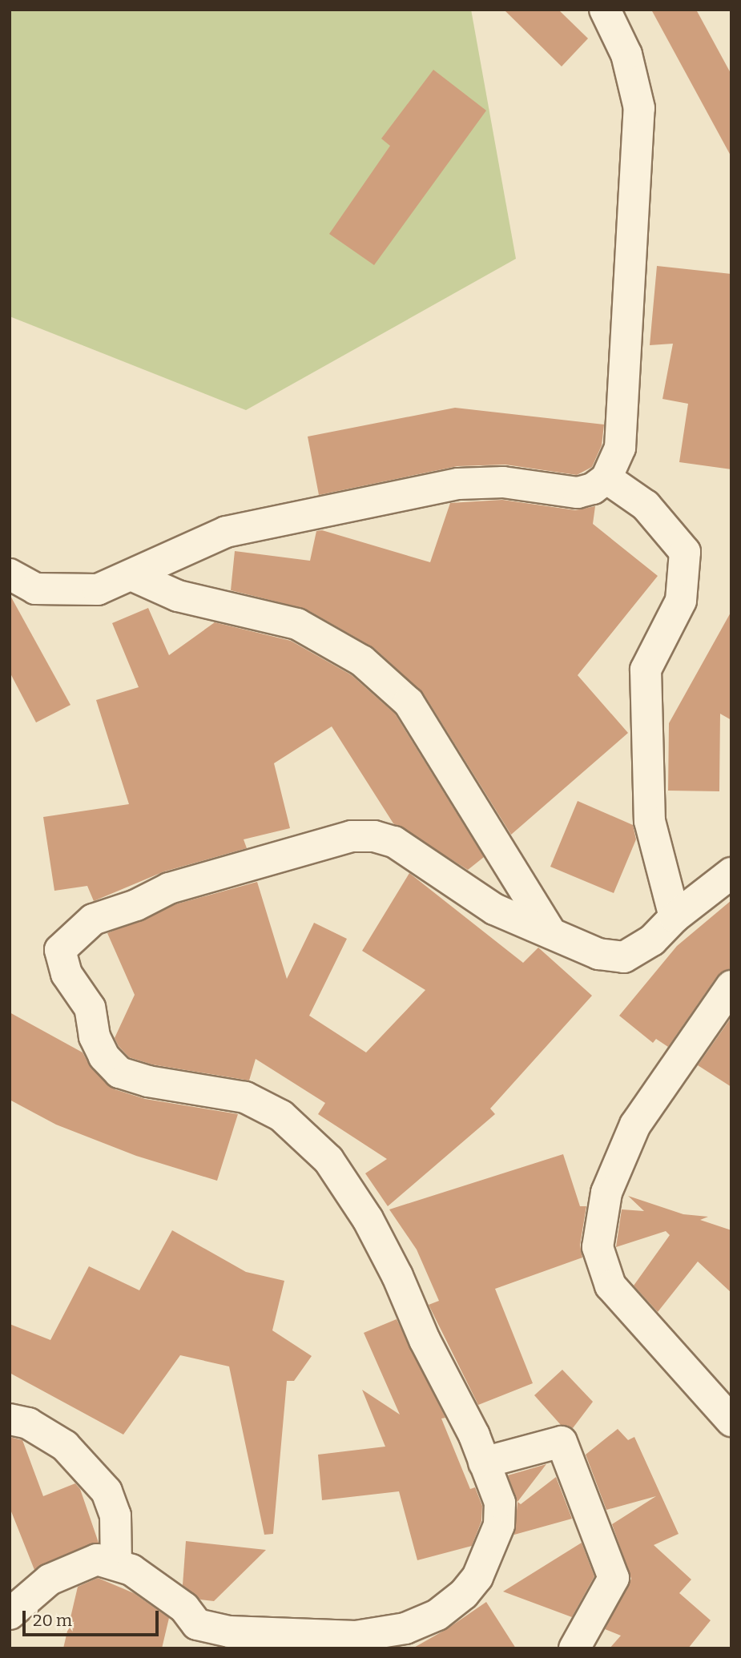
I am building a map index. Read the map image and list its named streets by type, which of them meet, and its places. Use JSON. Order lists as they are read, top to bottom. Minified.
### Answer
{"scale_bar":"20 m"}
